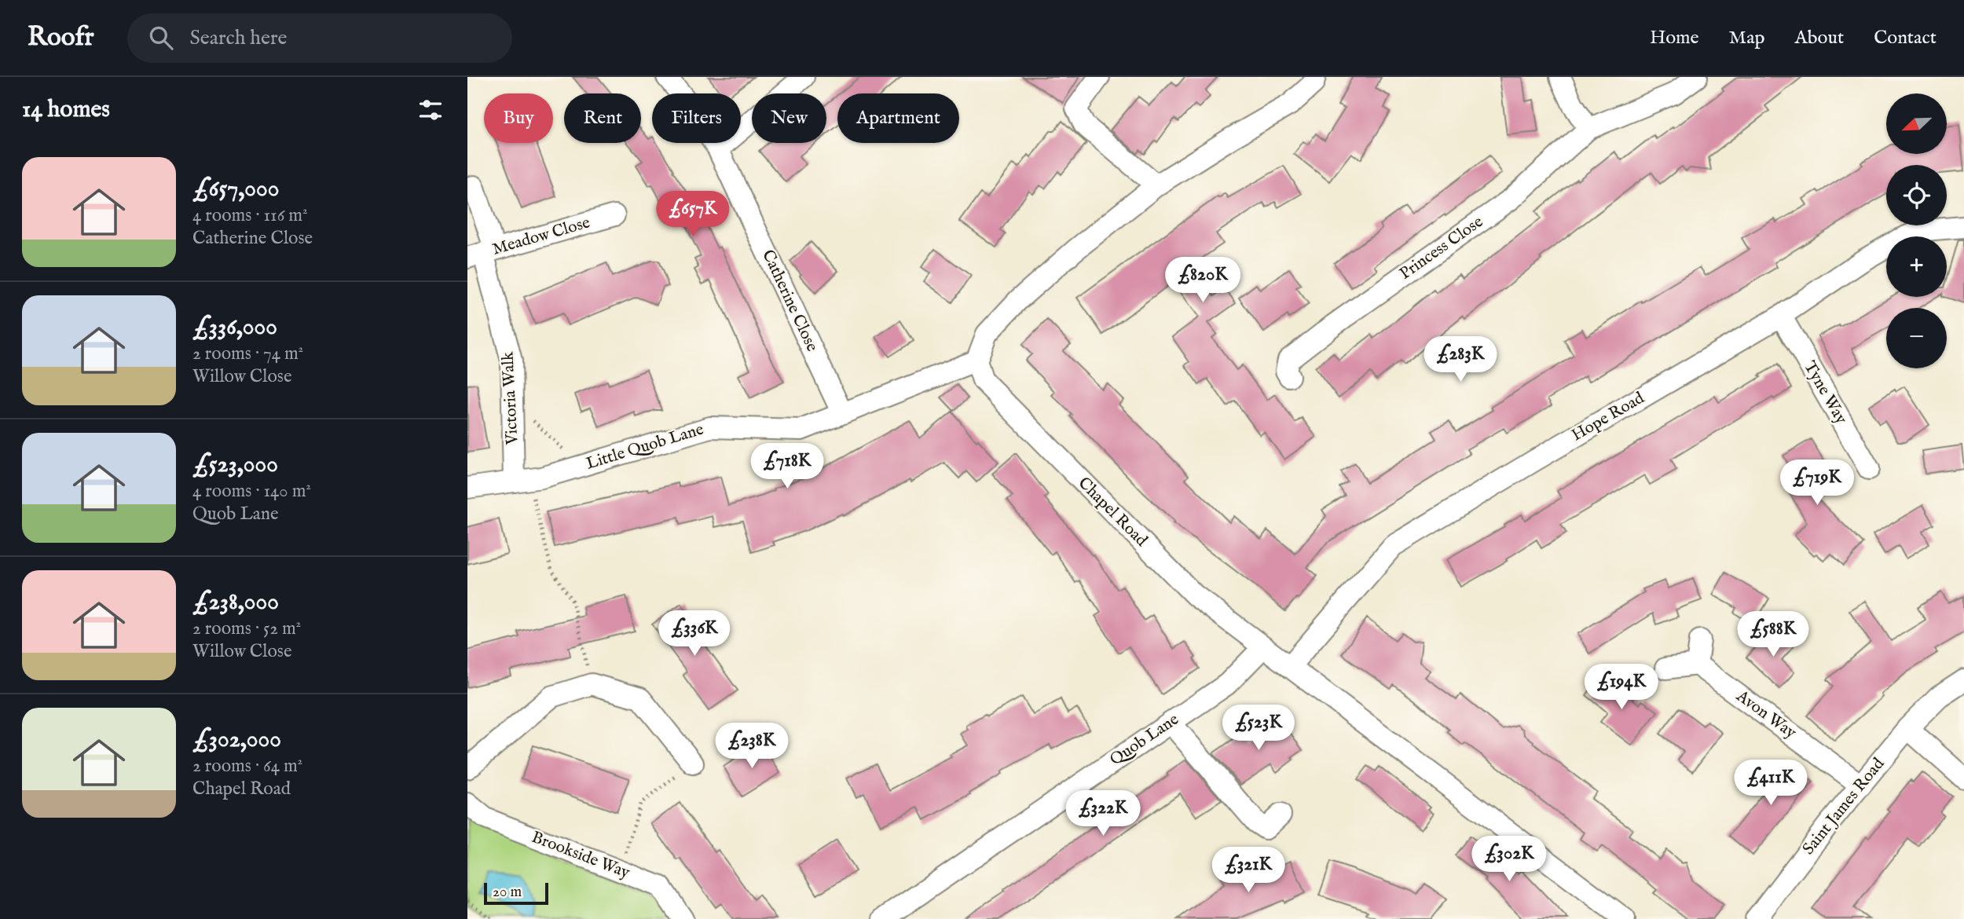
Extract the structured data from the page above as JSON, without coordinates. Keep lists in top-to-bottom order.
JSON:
{
  "streets": {
    "street": [
      "Meadow Close",
      "Princess Close",
      "Catherine Close",
      "Tyne Way",
      "Victoria Walk",
      "Hope Road",
      "Little Quob Lane",
      "Chapel Road",
      "Avon Way",
      "Quob Lane",
      "Saint James Road",
      "Brookside Way"
    ]
  },
  "crossings": [
    ["Meadow Close", "Victoria Walk"],
    ["Catherine Close", "Little Quob Lane"],
    ["Tyne Way", "Hope Road"],
    ["Victoria Walk", "Little Quob Lane"],
    ["Hope Road", "Chapel Road"],
    ["Little Quob Lane", "Chapel Road"],
    ["Chapel Road", "Quob Lane"],
    ["Avon Way", "Saint James Road"]
  ],
  "scale_bar": "20 m",
  "north": "bottom left",
  "page": {
    "header": "Roofr",
    "search": "Search here",
    "nav": [
      "Home",
      "Map",
      "About",
      "Contact"
    ],
    "heading": "14 homes",
    "map_buttons": ["+", "−"],
    "chip": [
      "Buy",
      "Rent",
      "Filters",
      "New",
      "Apartment"
    ],
    "list": [
      {
        "name": "£657,000",
        "note": "4 rooms · 116 m² · Catherine Close"
      },
      {
        "name": "£336,000",
        "note": "2 rooms · 74 m² · Willow Close"
      },
      {
        "name": "£523,000",
        "note": "4 rooms · 140 m² · Quob Lane"
      },
      {
        "name": "£238,000",
        "note": "2 rooms · 52 m² · Willow Close"
      },
      {
        "name": "£302,000",
        "note": "2 rooms · 64 m² · Chapel Road"
      }
    ],
    "price": [
      "£657K",
      "£820K",
      "£283K",
      "£718K",
      "£719K",
      "£336K",
      "£588K",
      "£194K",
      "£523K",
      "£238K",
      "£411K",
      "£322K",
      "£302K",
      "£321K"
    ],
    "scale": "20 m"
  }
}
